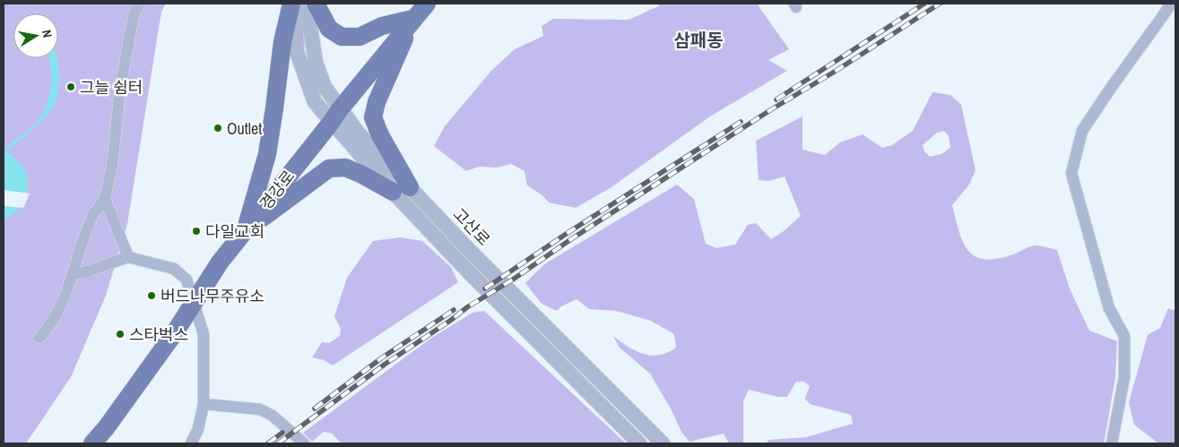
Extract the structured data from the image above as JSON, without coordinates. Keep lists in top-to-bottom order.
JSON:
{
  "streets": {
    "main road": ["경강로"],
    "street": ["고산로"]
  },
  "crossings": [
    ["경강로", "고산로"]
  ],
  "districts": ["삼패동"],
  "places": [
    "그늘 쉼터",
    "Outlet",
    "다일교회",
    "버드나무주유소",
    "스타벅스"
  ],
  "north": "right"
}
